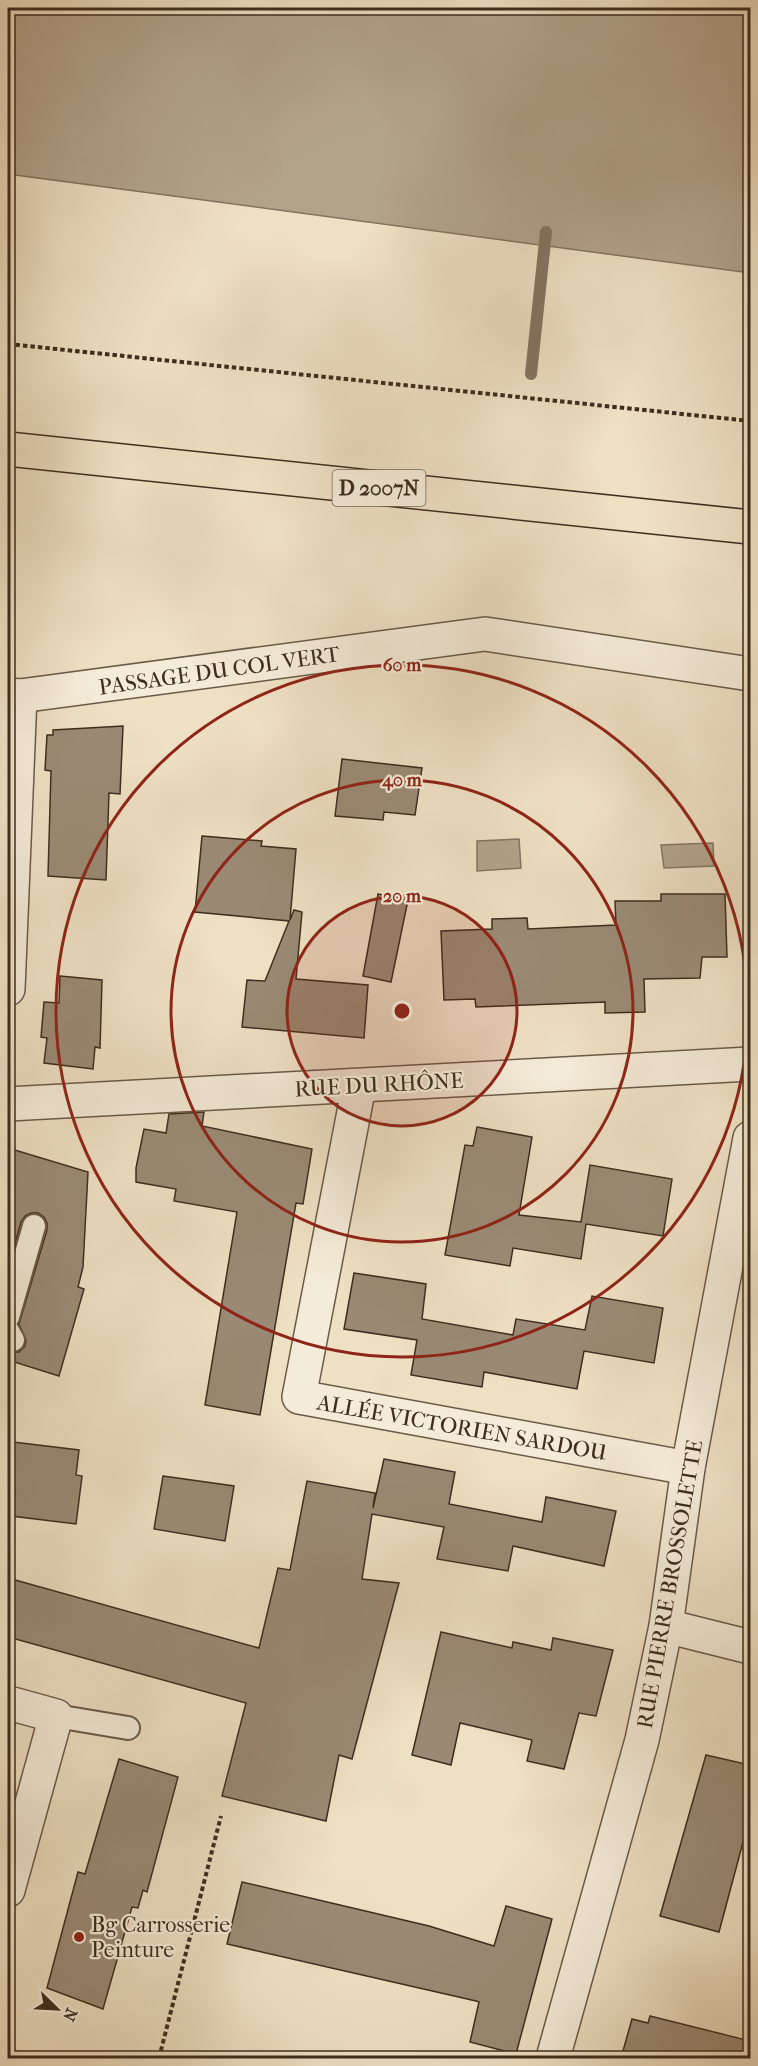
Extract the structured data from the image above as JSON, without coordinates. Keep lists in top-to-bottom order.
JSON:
{
  "streets": {
    "main road": ["D 2007N"],
    "street": [
      "PASSAGE DU COL VERT",
      "RUE DU RHÔNE",
      "ALLÉE VICTORIEN SARDOU",
      "RUE PIERRE BROSSOLETTE"
    ]
  },
  "crossings": [
    ["RUE DU RHÔNE", "ALLÉE VICTORIEN SARDOU"],
    ["ALLÉE VICTORIEN SARDOU", "RUE PIERRE BROSSOLETTE"]
  ],
  "places": ["Bg Carrosserie Peinture"],
  "north": "bottom right",
  "rings": ["60 m", "40 m", "20 m"]
}
